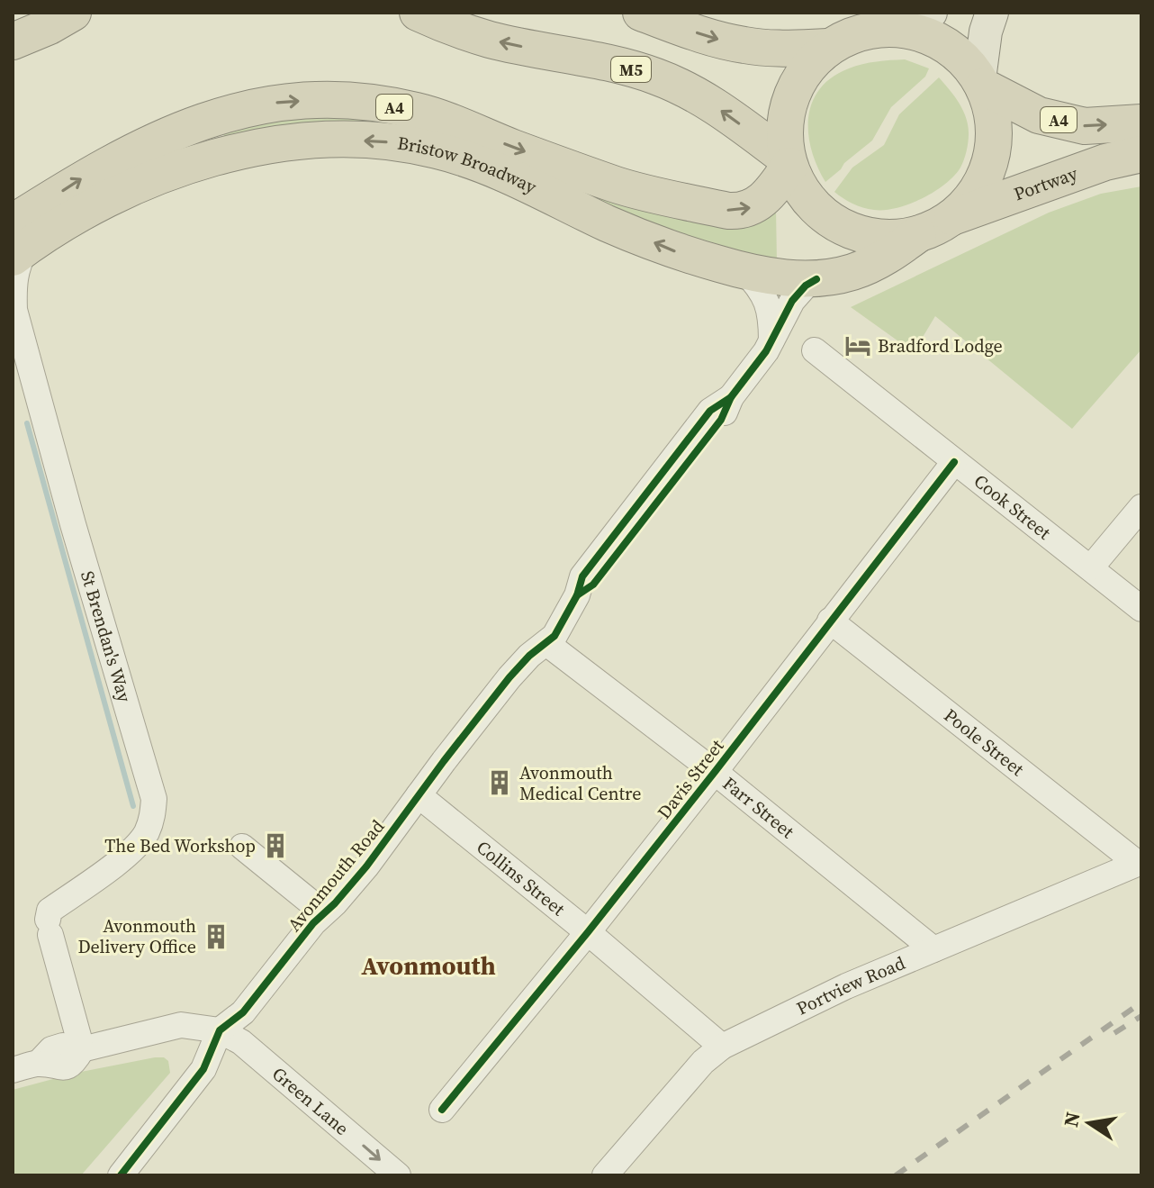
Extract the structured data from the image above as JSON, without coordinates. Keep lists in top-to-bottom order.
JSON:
{
  "streets": {
    "highway": [
      "M5",
      "A4",
      "Bristow Broadway",
      "Portway"
    ],
    "street": [
      "Cook Street",
      "St Brendan's Way",
      "Poole Street",
      "Davis Street",
      "Farr Street",
      "Avonmouth Road",
      "Collins Street",
      "Portview Road",
      "Green Lane"
    ]
  },
  "crossings": [
    ["M5", "A4"],
    ["M5", "Bristow Broadway"],
    ["M5", "Portway"],
    ["A4", "Bristow Broadway"],
    ["A4", "Portway"],
    ["Bristow Broadway", "Portway"],
    ["Bristow Broadway", "St Brendan's Way"],
    ["Bristow Broadway", "Avonmouth Road"],
    ["Cook Street", "Davis Street"],
    ["Poole Street", "Davis Street"],
    ["Poole Street", "Portview Road"],
    ["Davis Street", "Farr Street"],
    ["Davis Street", "Collins Street"],
    ["Farr Street", "Avonmouth Road"],
    ["Farr Street", "Portview Road"],
    ["Avonmouth Road", "Collins Street"],
    ["Avonmouth Road", "Green Lane"],
    ["Collins Street", "Portview Road"]
  ],
  "one_way": ["Green Lane"],
  "districts": ["Avonmouth"],
  "places": {
    "hotel": ["Bradford Lodge"],
    "building": ["Avonmouth Medical Centre", "The Bed Workshop", "Avonmouth Delivery Office"]
  },
  "north": "left"
}
